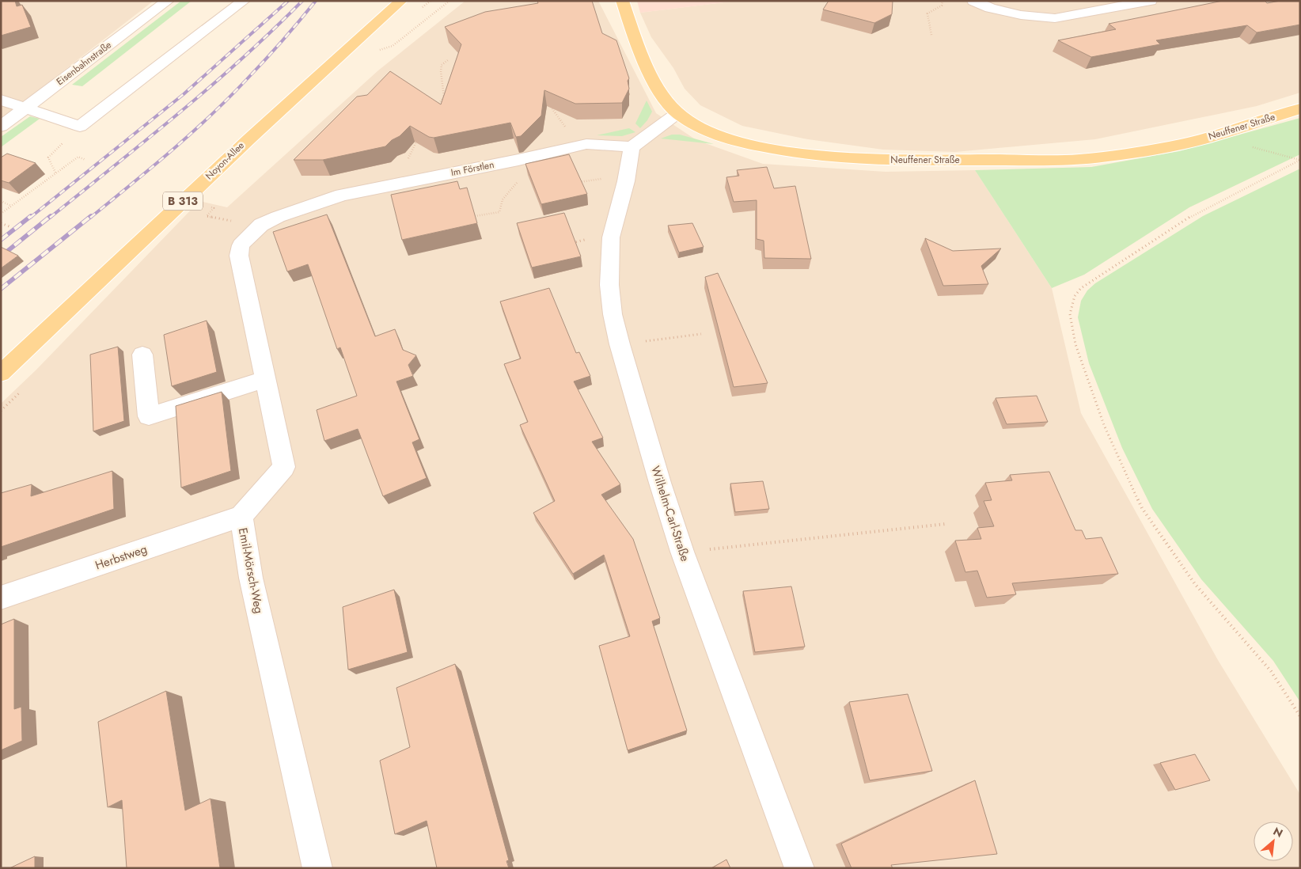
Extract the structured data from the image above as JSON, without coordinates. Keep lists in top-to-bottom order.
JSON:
{
  "streets": {
    "main road": ["Neuffener Straße", "Noyon-Allee", "B 313"],
    "street": [
      "Eisenbahnstraße",
      "Im Förstlen",
      "Wilhelm-Carl-Straße",
      "Herbstweg",
      "Emil-Mörsch-Weg"
    ]
  },
  "crossings": [
    ["Im Förstlen", "Wilhelm-Carl-Straße"],
    ["Im Förstlen", "Emil-Mörsch-Weg"],
    ["Herbstweg", "Emil-Mörsch-Weg"]
  ],
  "north": "top right"
}
